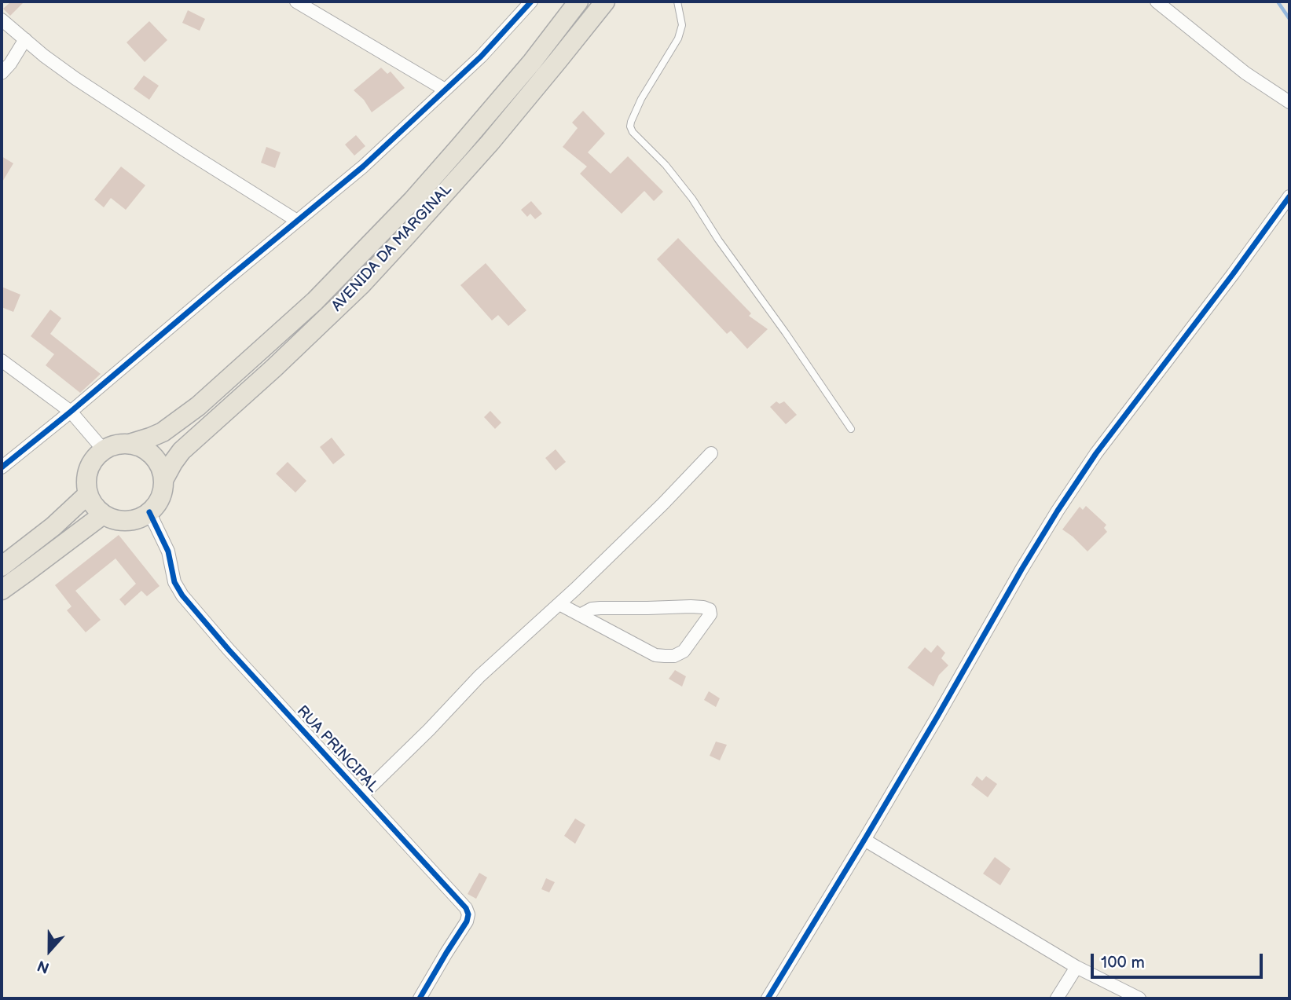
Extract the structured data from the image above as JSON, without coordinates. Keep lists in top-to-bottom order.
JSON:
{
  "streets": {
    "main road": ["AVENIDA DA MARGINAL"],
    "street": ["RUA PRINCIPAL"]
  },
  "crossings": [
    ["AVENIDA DA MARGINAL", "RUA PRINCIPAL"]
  ],
  "scale_bar": "100 m",
  "north": "bottom"
}
